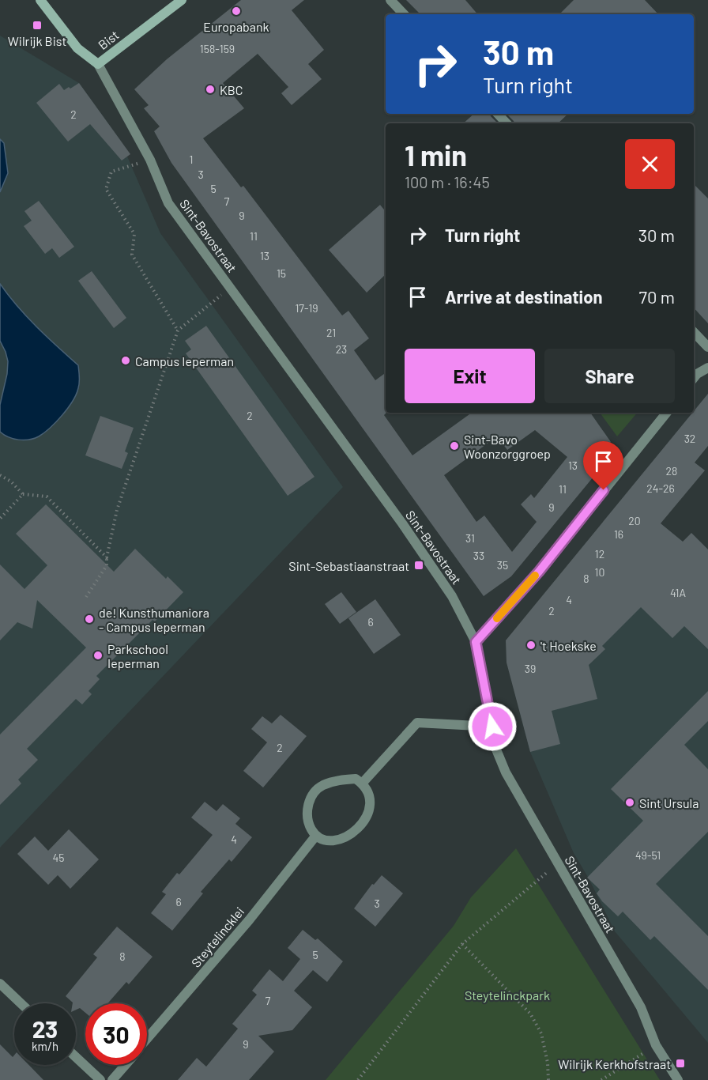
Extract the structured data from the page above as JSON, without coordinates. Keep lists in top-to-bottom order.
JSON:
{
  "streets": {
    "street": ["Bist", "Sint-Bavostraat", "Steytelincklei"]
  },
  "crossings": [
    ["Bist", "Sint-Bavostraat"]
  ],
  "parks": ["Steytelinckpark"],
  "places": {
    "other": [
      "Europabank",
      "KBC",
      "Campus Ieperman",
      "Sint-Bavo Woonzorggroep",
      "de! Kunsthumaniora - Campus Ieperman",
      "'t Hoekske",
      "Parkschool Ieperman",
      "Sint Ursula"
    ],
    "transit": ["Wilrijk Bist", "Sint-Sebastiaanstraat", "Wilrijk Kerkhofstraat"]
  },
  "house_numbers": [
    "158-159",
    "2",
    "1",
    "3",
    "5",
    "7",
    "9",
    "11",
    "13",
    "15",
    "17-19",
    "21",
    "23",
    "2",
    "32",
    "13",
    "28",
    "24-26",
    "11",
    "9",
    "20",
    "16",
    "31",
    "12",
    "33",
    "35",
    "10",
    "8",
    "41A",
    "4",
    "2",
    "6",
    "39",
    "2",
    "4",
    "49-51",
    "45",
    "6",
    "3",
    "5",
    "8",
    "7",
    "9"
  ],
  "page": {
    "turn": ["30 m", "Turn right"],
    "heading": ["1 min", "100 m · 16:45"],
    "list": [
      {
        "name": "Turn right",
        "value": "30 m"
      },
      {
        "name": "Arrive at destination",
        "value": "70 m"
      }
    ],
    "buttons": ["Exit", "Share"],
    "speed": "23 km/h",
    "limit": "30"
  }
}
